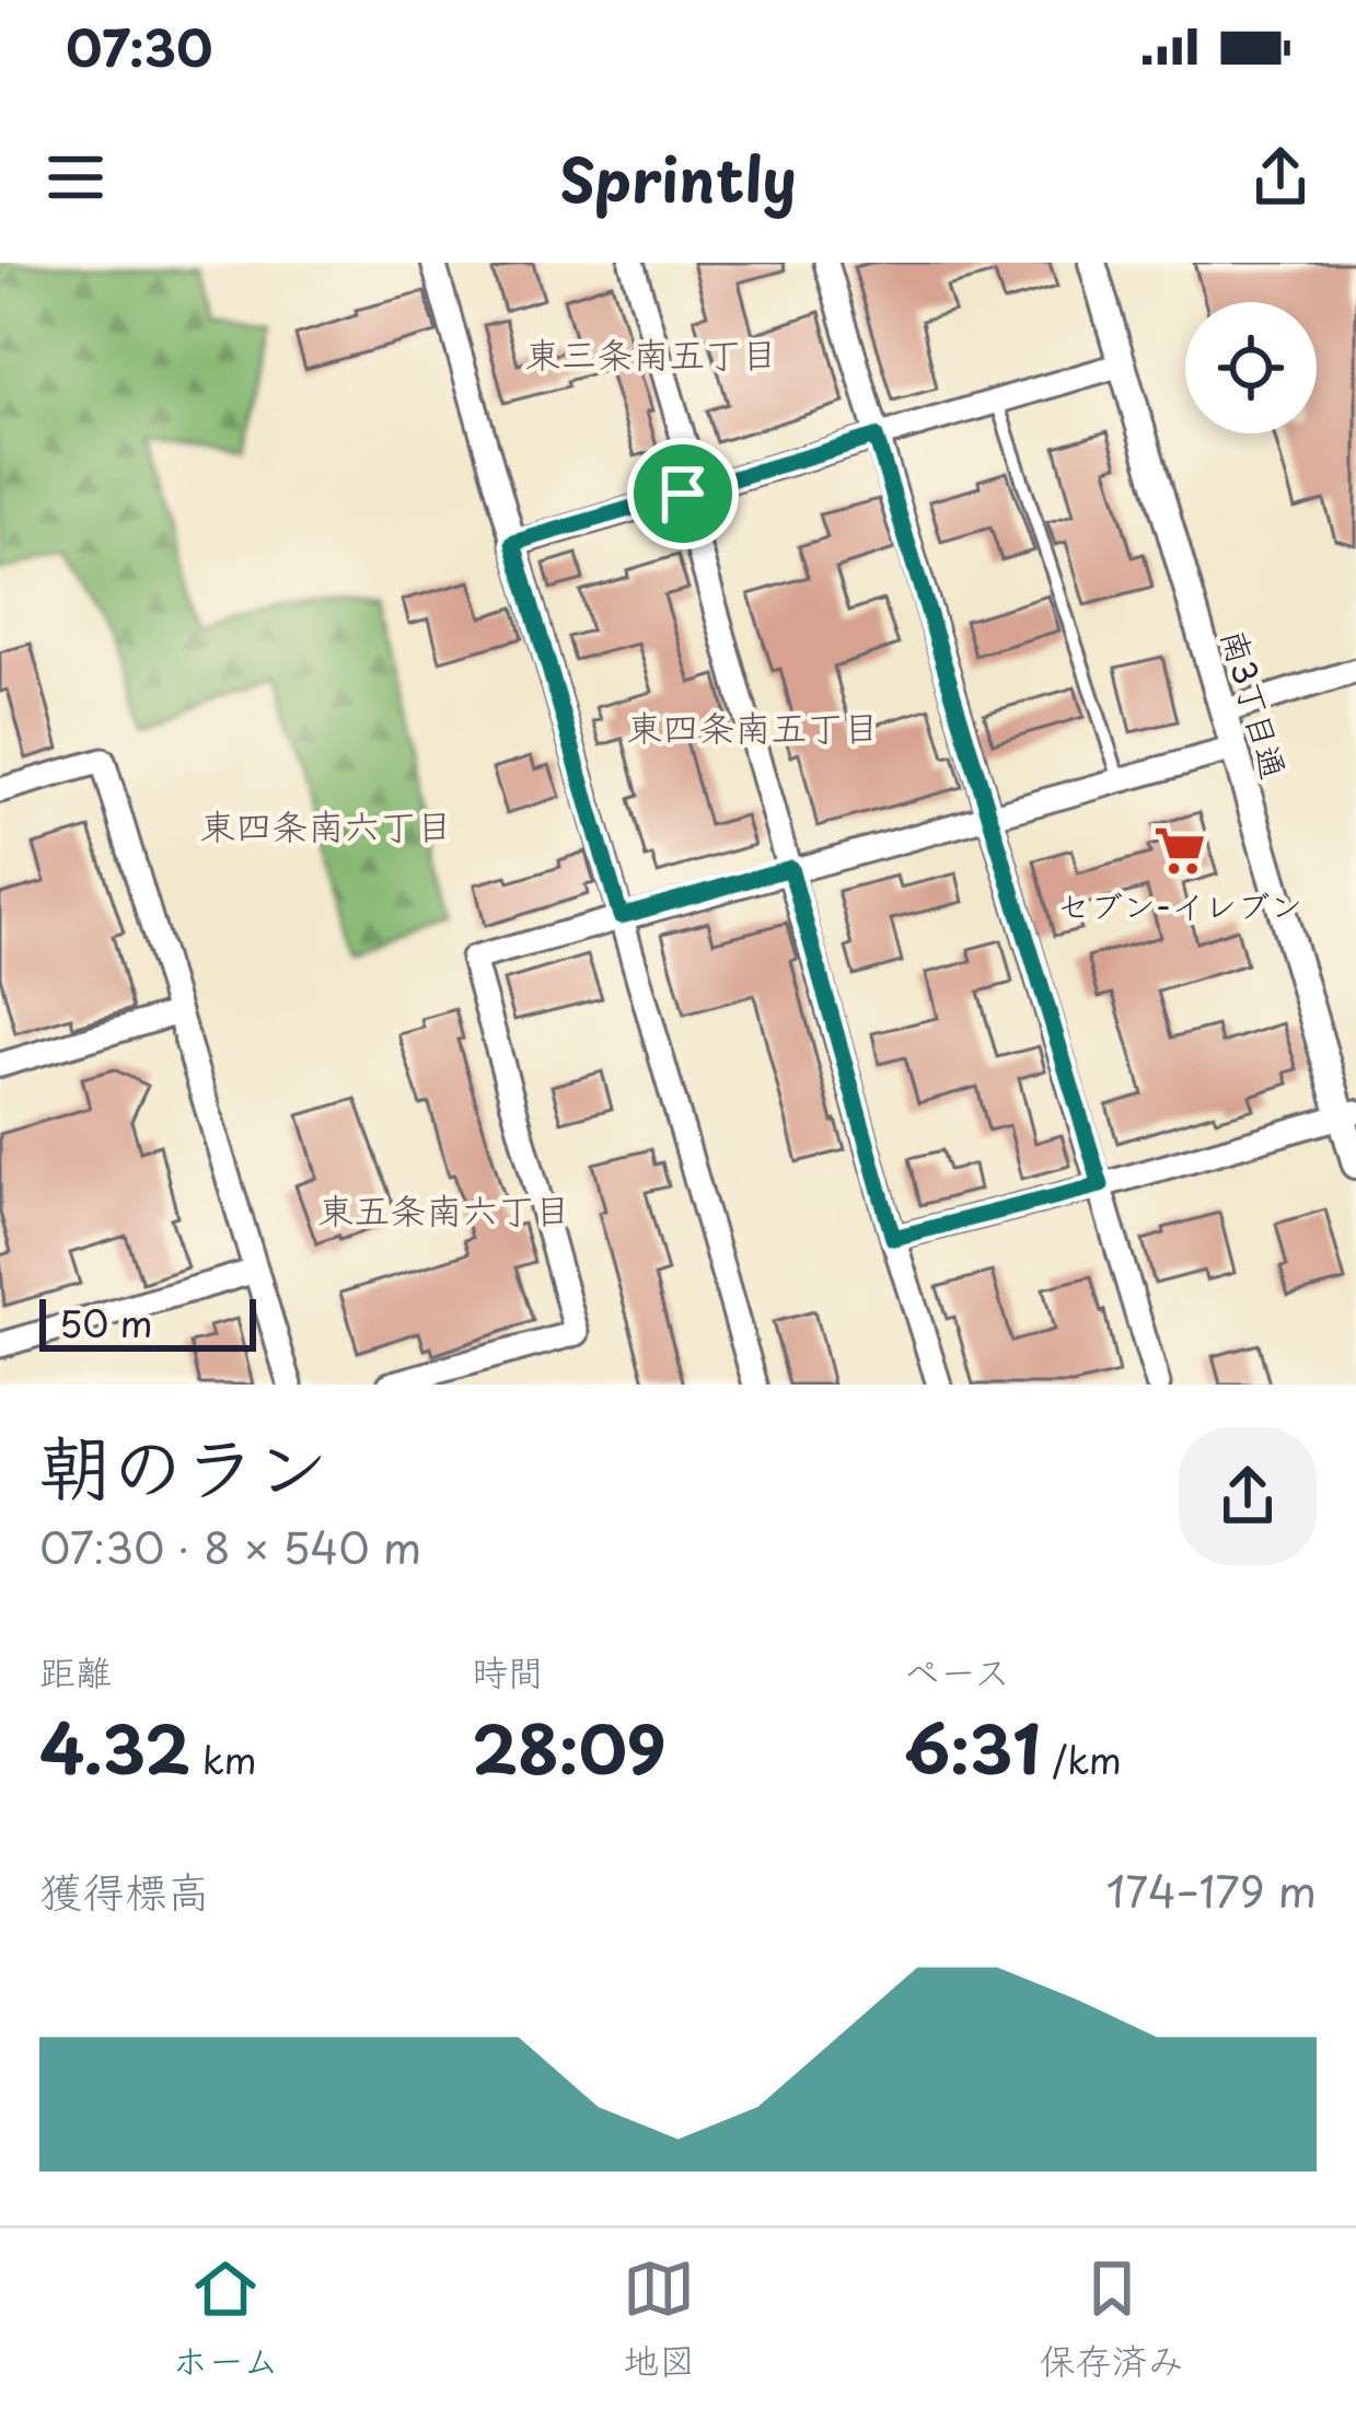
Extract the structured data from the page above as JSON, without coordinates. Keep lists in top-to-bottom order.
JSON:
{
  "streets": {
    "street": ["南3丁目通"]
  },
  "districts": [
    "東三条南五丁目",
    "東四条南五丁目",
    "東四条南六丁目",
    "東五条南六丁目"
  ],
  "places": {
    "supermarket": ["セブン-イレブン"]
  },
  "scale_bar": "50 m",
  "page": {
    "status": "07:30",
    "header": "Sprintly",
    "scale": "50 m",
    "heading": ["朝のラン", "07:30 · 8 × 540 m"],
    "stats": [
      ["距離", "4.32 km"],
      ["時間", "28:09"],
      ["ペース", "6:31 /km"]
    ],
    "chart": ["獲得標高", "174–179 m"],
    "tabs": ["ホーム", "地図", "保存済み"]
  }
}
